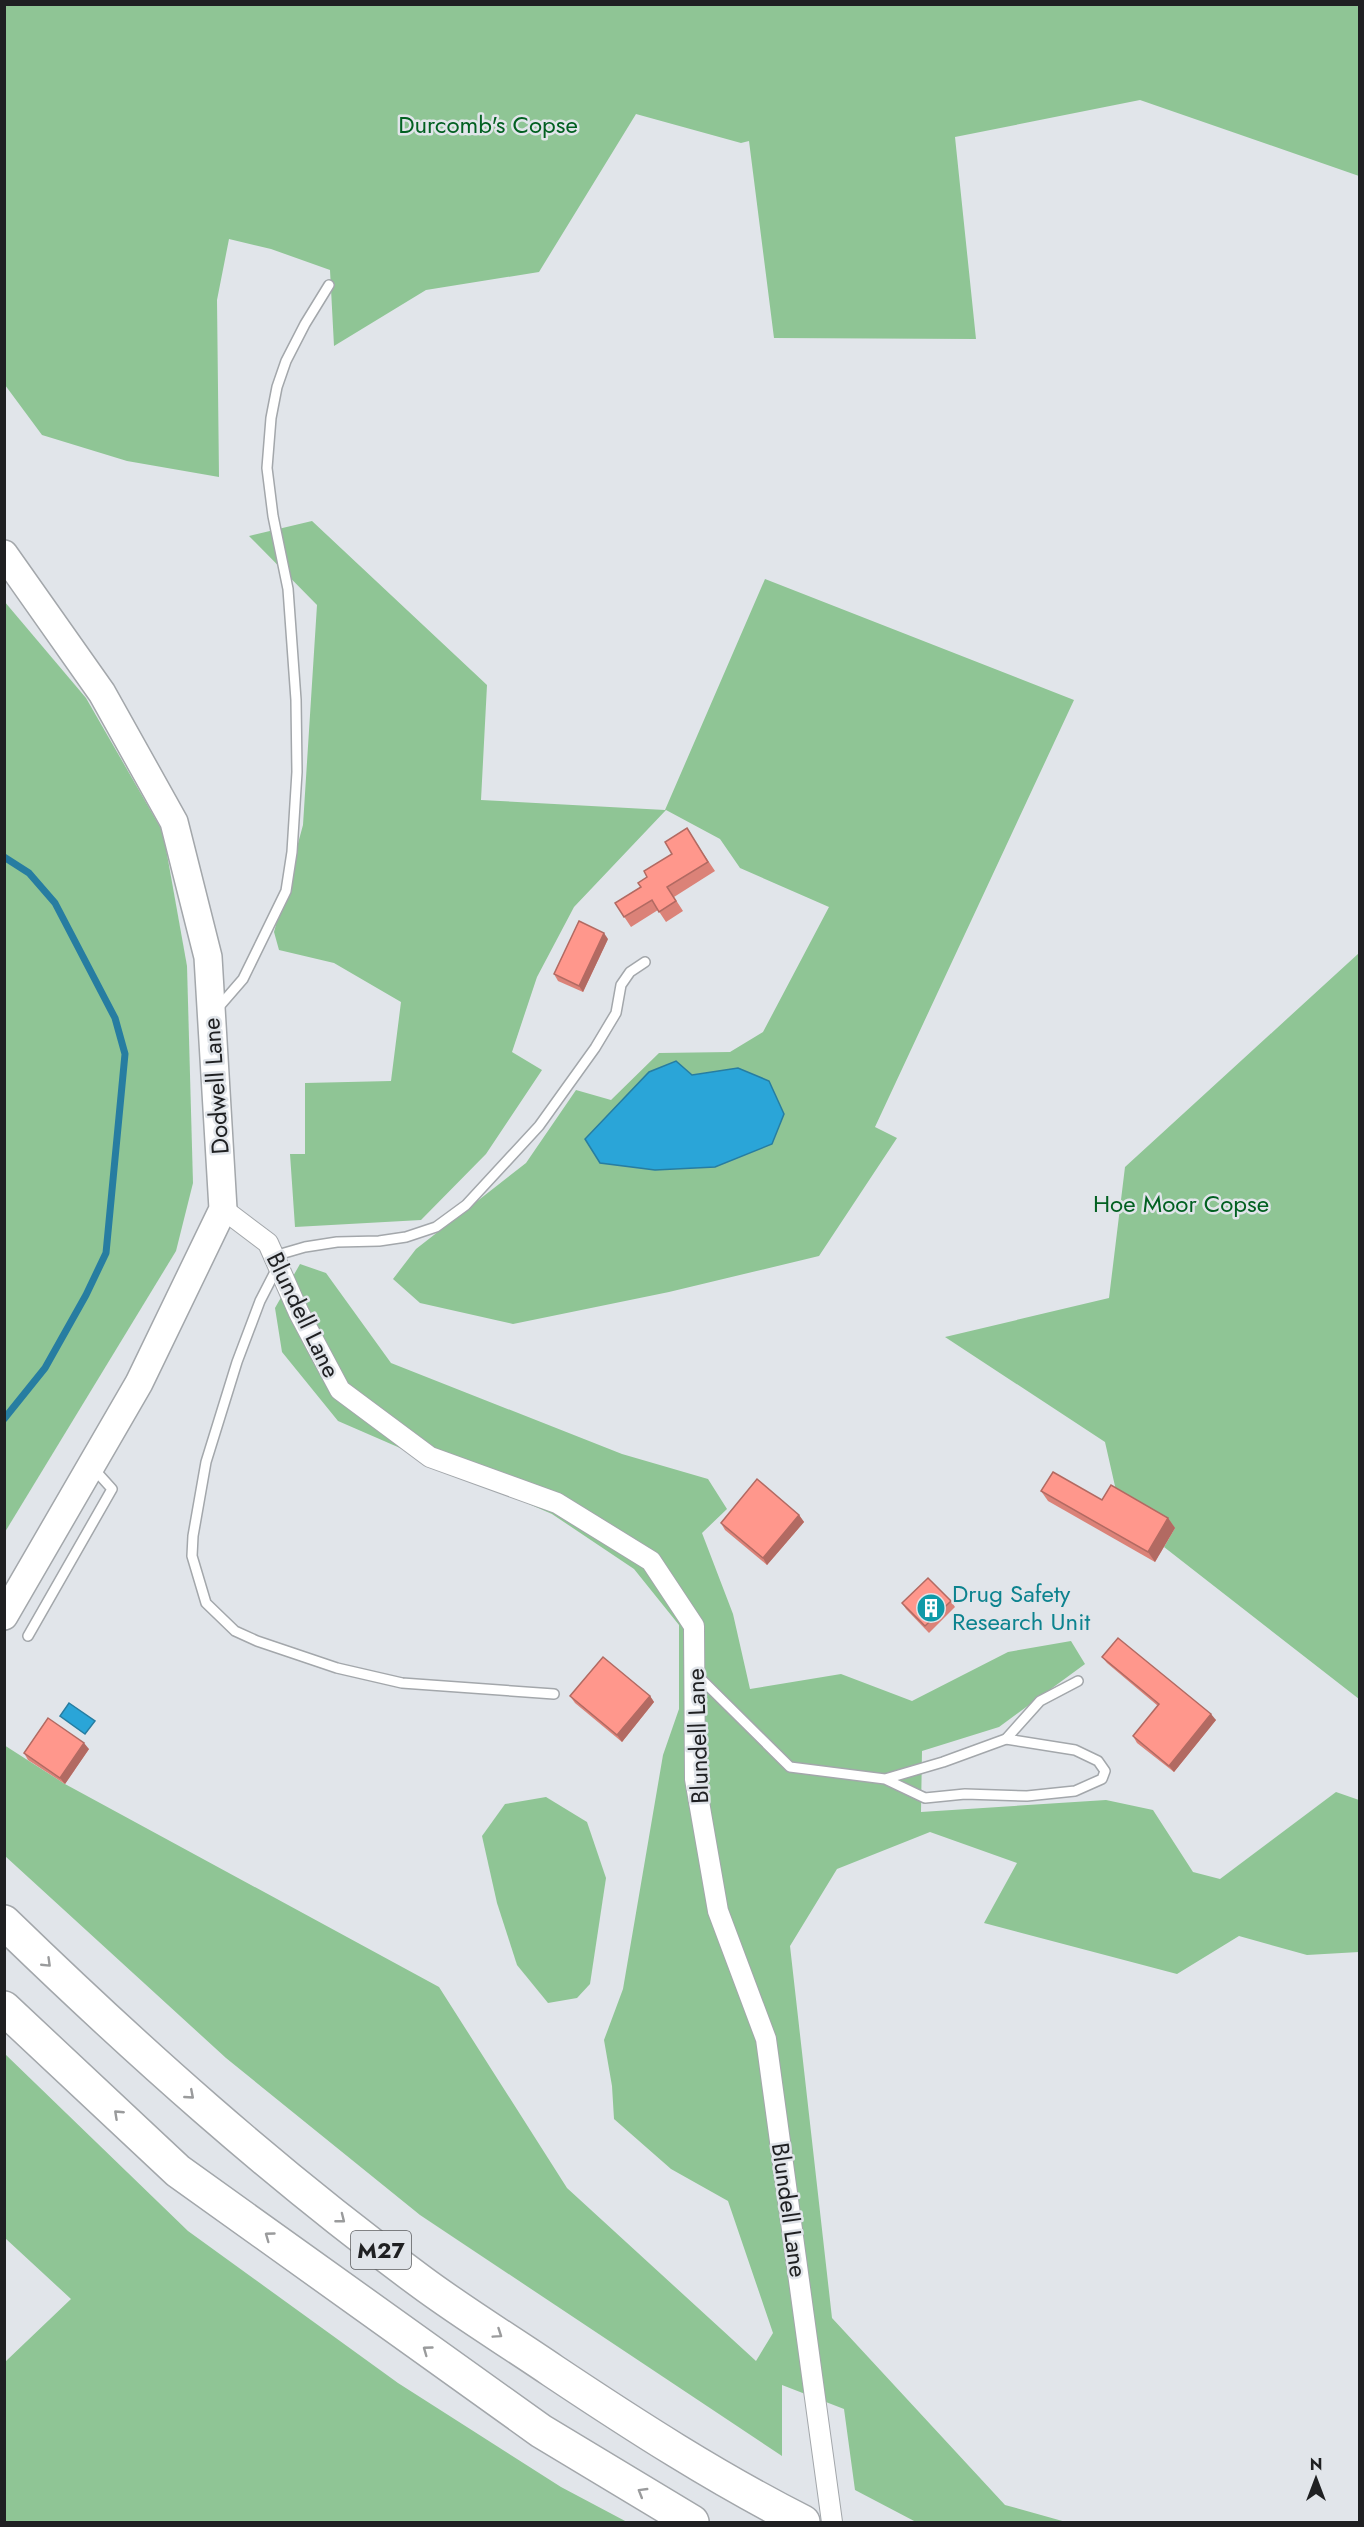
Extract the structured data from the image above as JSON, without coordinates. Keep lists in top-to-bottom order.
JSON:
{
  "streets": {
    "highway": ["M27"],
    "street": ["Dodwell Lane", "Blundell Lane"]
  },
  "crossings": [
    ["Dodwell Lane", "Blundell Lane"]
  ],
  "parks": ["Durcomb's Copse", "Hoe Moor Copse"],
  "places": {
    "building": ["Drug Safety Research Unit"]
  },
  "north": "top"
}
